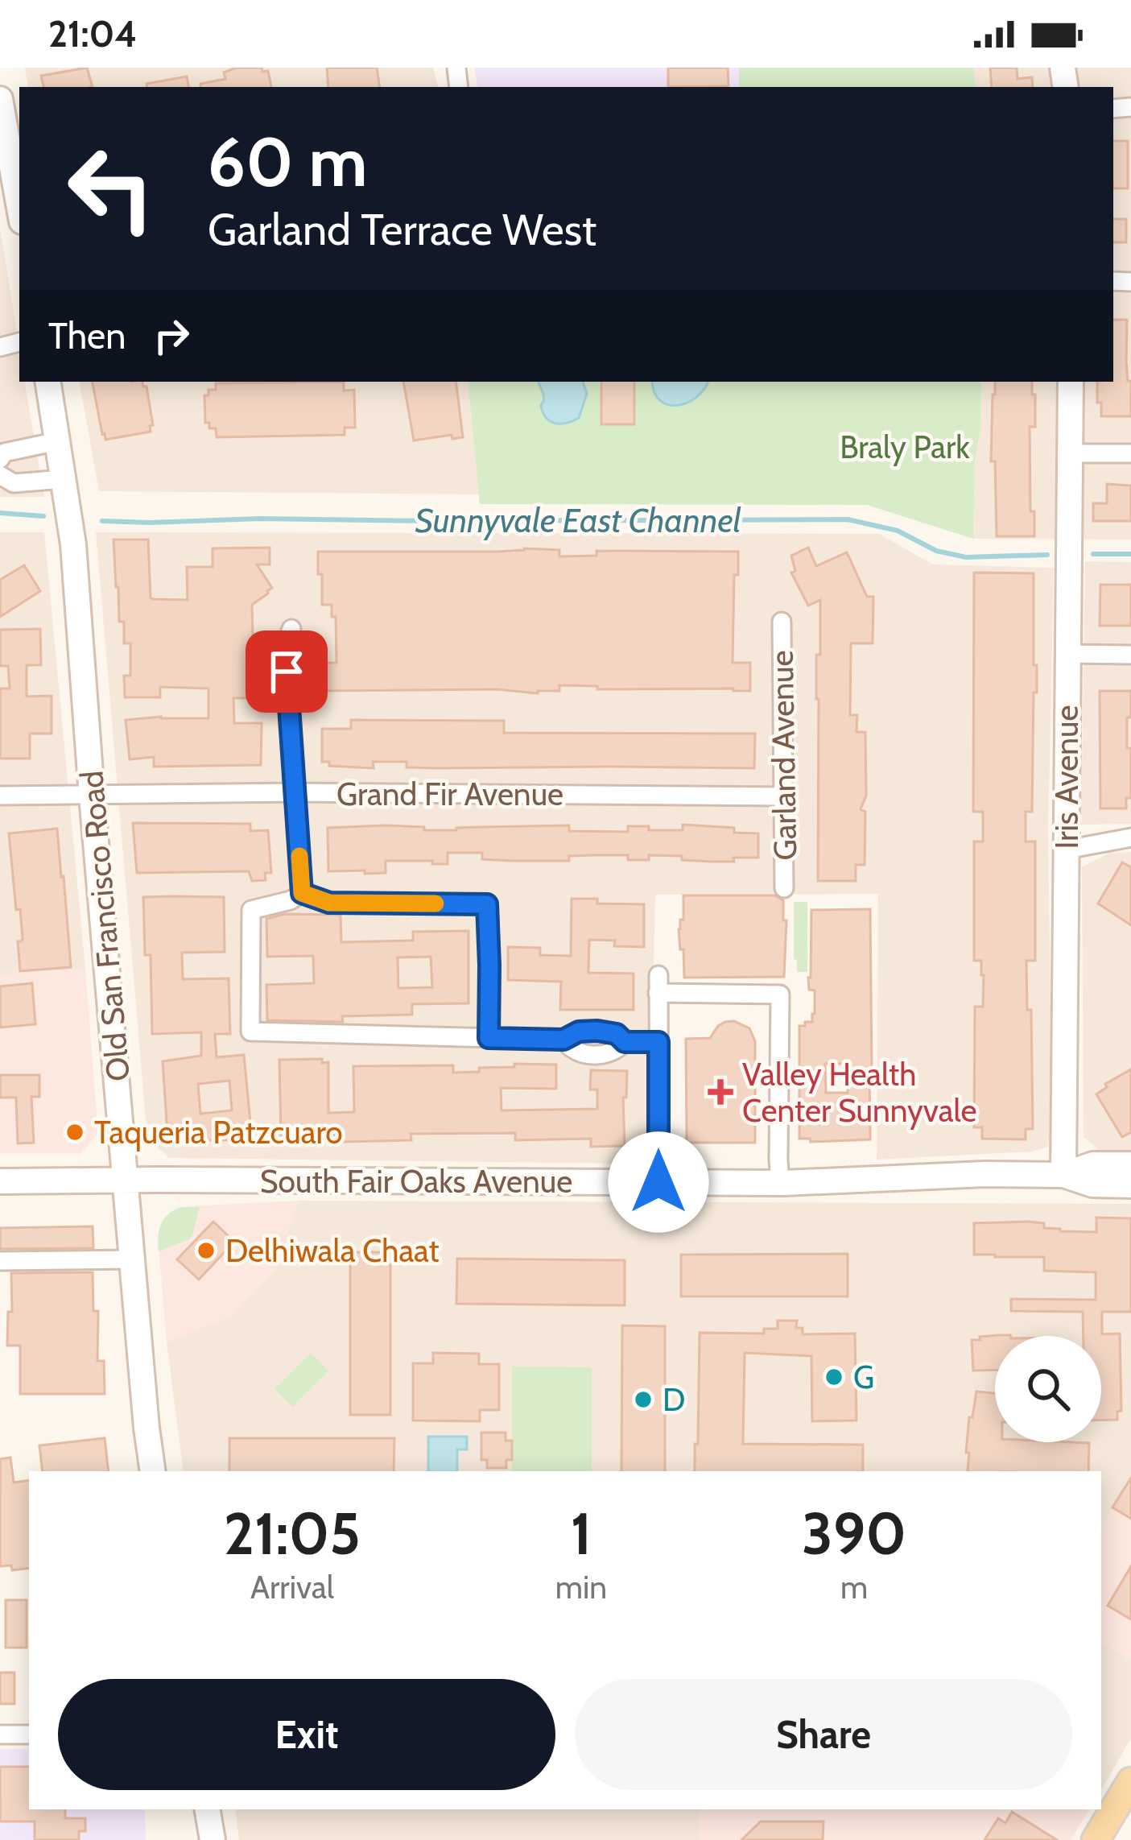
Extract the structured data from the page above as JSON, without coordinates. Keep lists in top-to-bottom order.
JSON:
{
  "streets": {
    "main road": ["Iris Avenue", "Old San Francisco Road", "South Fair Oaks Avenue"],
    "street": ["Garland Avenue", "Grand Fir Avenue"]
  },
  "crossings": [
    ["Garland Avenue", "Grand Fir Avenue"],
    ["Iris Avenue", "South Fair Oaks Avenue"],
    ["Grand Fir Avenue", "Old San Francisco Road"],
    ["Old San Francisco Road", "South Fair Oaks Avenue"]
  ],
  "water": ["Sunnyvale East Channel"],
  "parks": ["Braly Park"],
  "places": {
    "health": ["Valley Health Center Sunnyvale"],
    "other": [
      "Taqueria Patzcuaro",
      "Delhiwala Chaat",
      "G",
      "D"
    ]
  },
  "page": {
    "status": "21:04",
    "turn": ["60 m", "Garland Terrace West"],
    "then": "Then",
    "eta": [
      "21:05",
      "Arrival",
      "1",
      "min",
      "390",
      "m"
    ],
    "buttons": ["Exit", "Share"]
  }
}
